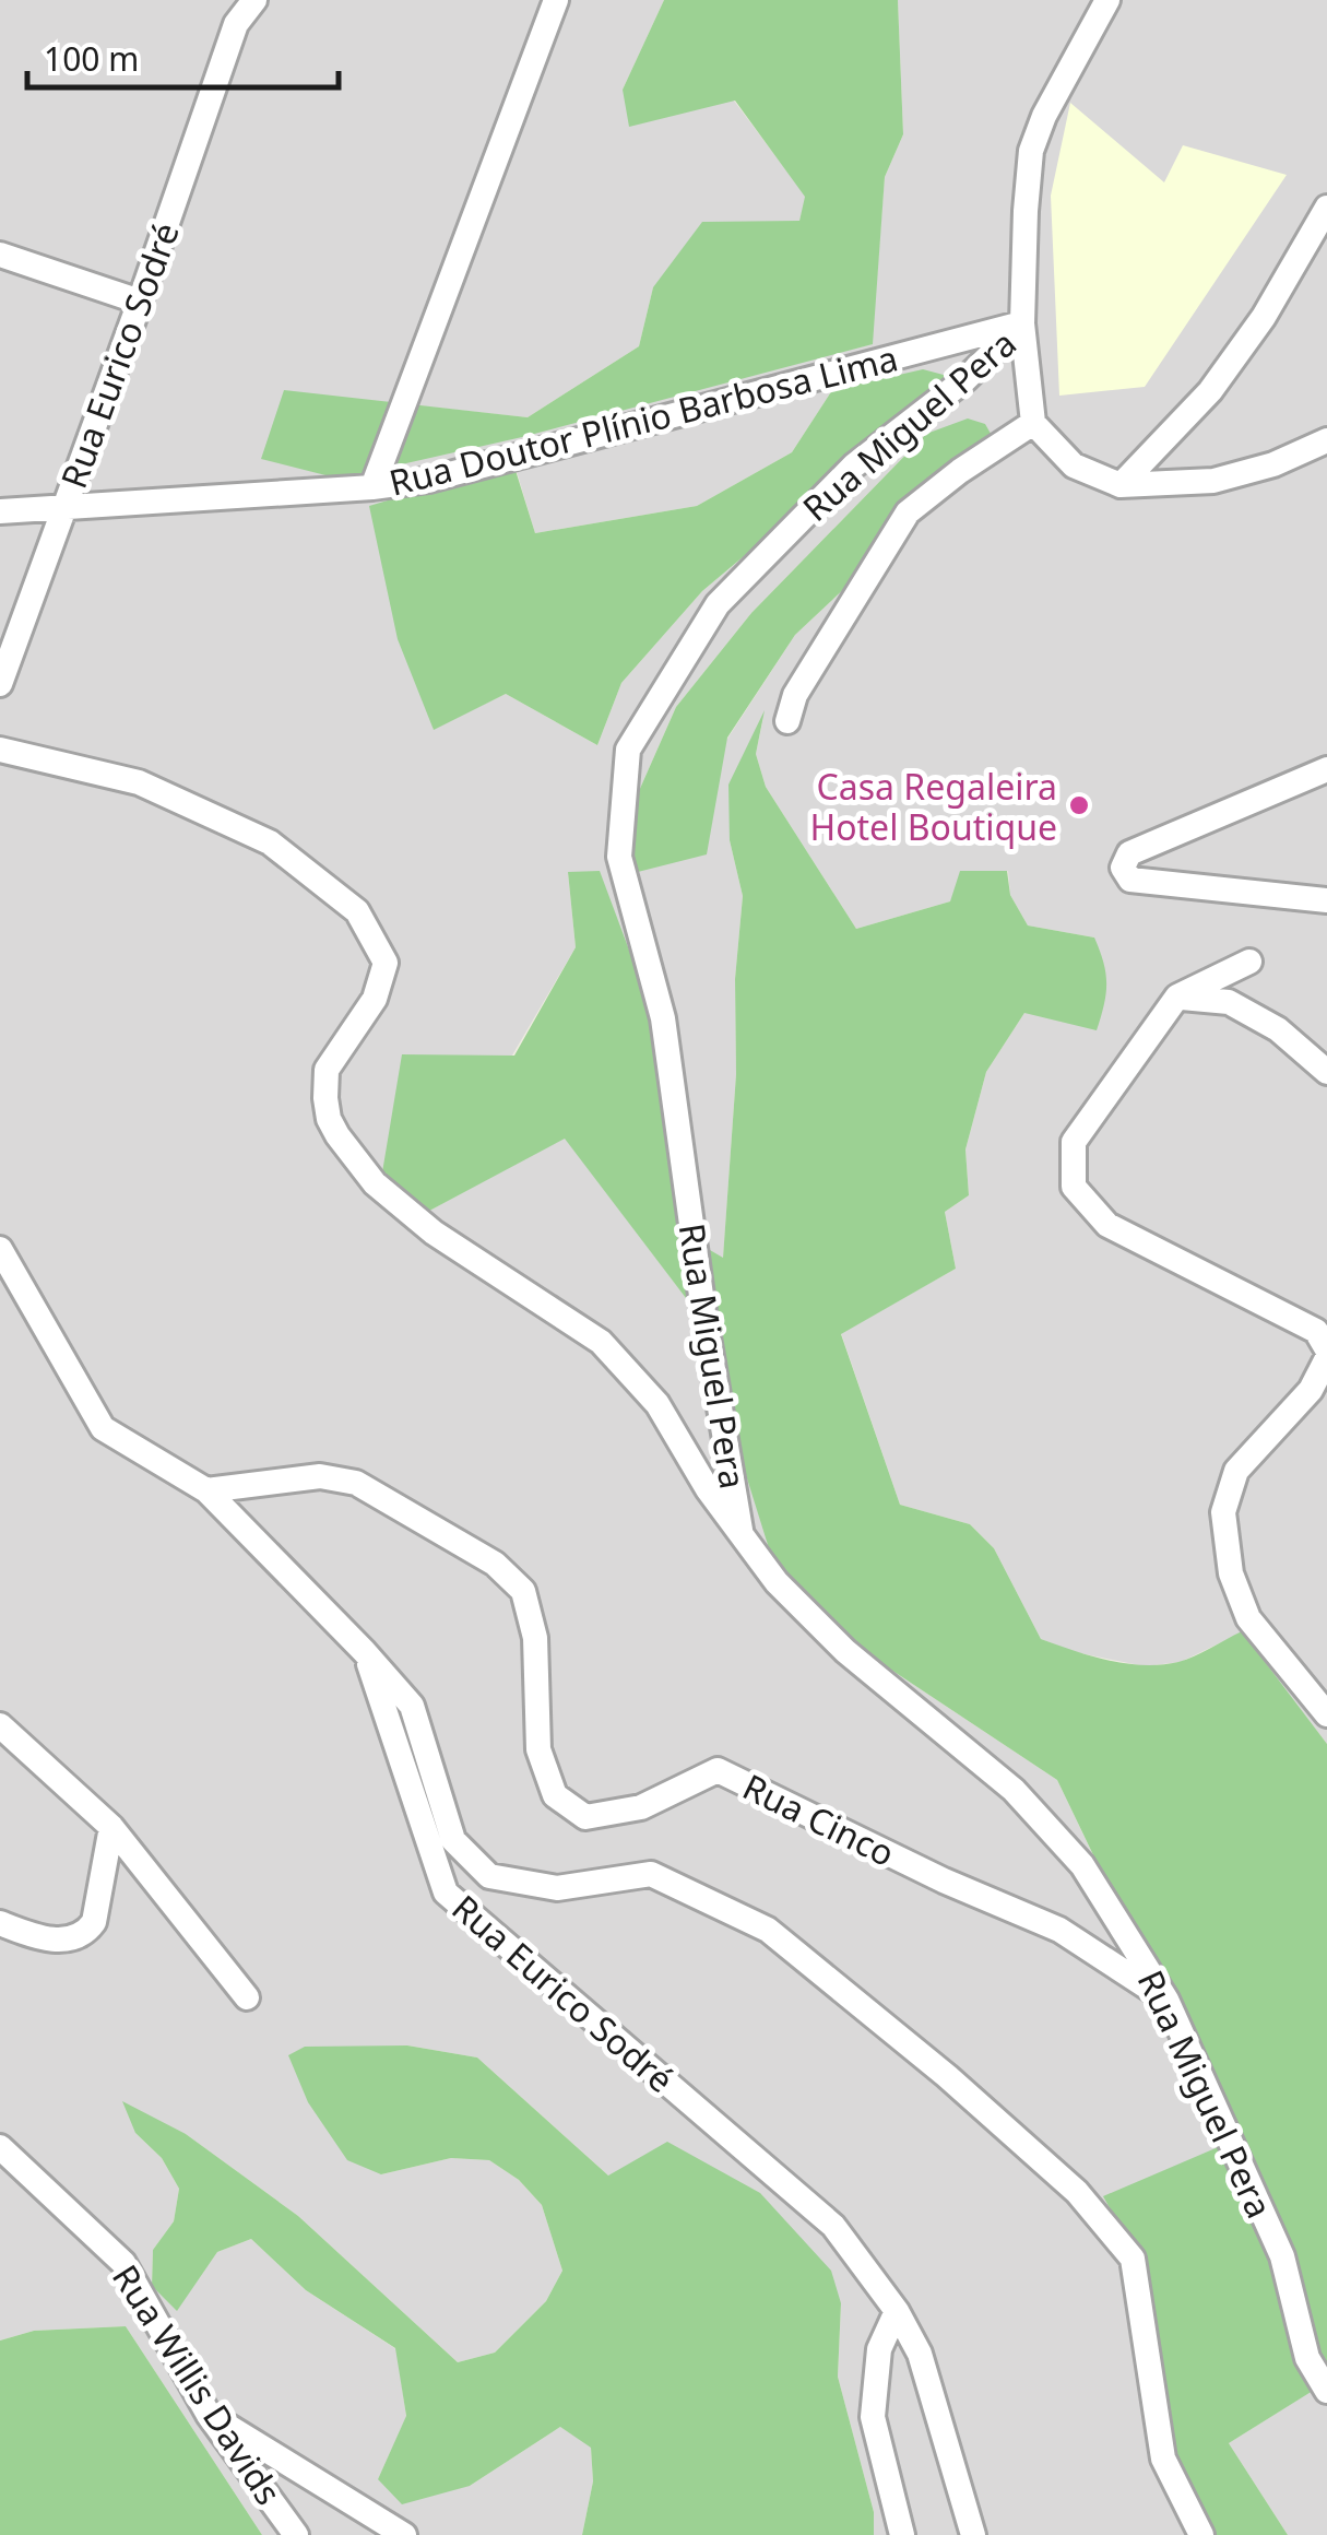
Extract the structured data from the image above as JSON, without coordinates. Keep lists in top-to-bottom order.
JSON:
{
  "streets": {
    "street": [
      "Rua Eurico Sodré",
      "Rua Doutor Plínio Barbosa Lima",
      "Rua Miguel Pera",
      "Rua Cinco",
      "Rua Willis Davids"
    ]
  },
  "crossings": [
    ["Rua Eurico Sodré", "Rua Doutor Plínio Barbosa Lima"],
    ["Rua Eurico Sodré", "Rua Cinco"],
    ["Rua Doutor Plínio Barbosa Lima", "Rua Miguel Pera"],
    ["Rua Miguel Pera", "Rua Cinco"]
  ],
  "places": ["Casa Regaleira Hotel Boutique"],
  "scale_bar": "100 m"
}
